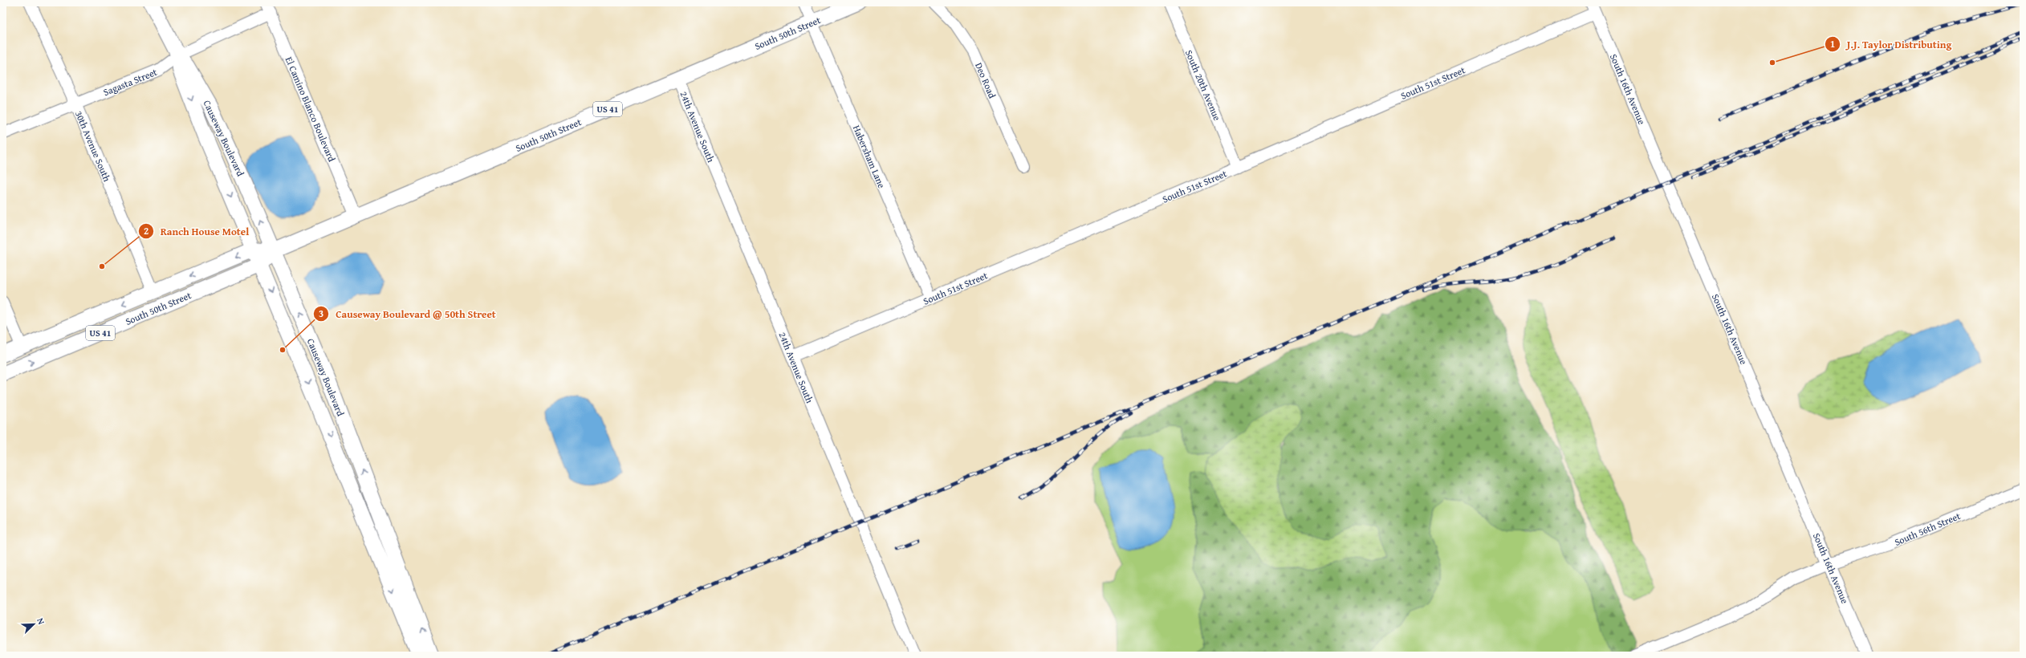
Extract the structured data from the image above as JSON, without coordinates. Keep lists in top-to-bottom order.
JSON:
{
  "streets": {
    "main road": ["South 50th Street", "US 41", "Causeway Boulevard"],
    "street": [
      "Deo Road",
      "Sagasta Street",
      "South 51st Street",
      "South 20th Avenue",
      "South 16th Avenue",
      "El Camino Blanco Boulevard",
      "24th Avenue South",
      "30th Avenue South",
      "Habersham Lane",
      "South 56th Street"
    ]
  },
  "crossings": [
    ["South 50th Street", "El Camino Blanco Boulevard"],
    ["South 50th Street", "24th Avenue South"],
    ["South 50th Street", "Causeway Boulevard"],
    ["South 50th Street", "30th Avenue South"],
    ["South 50th Street", "Habersham Lane"],
    ["Sagasta Street", "El Camino Blanco Boulevard"],
    ["Sagasta Street", "Causeway Boulevard"],
    ["Sagasta Street", "30th Avenue South"],
    ["South 51st Street", "South 20th Avenue"],
    ["South 51st Street", "South 16th Avenue"],
    ["South 51st Street", "24th Avenue South"],
    ["South 16th Avenue", "South 56th Street"]
  ],
  "places": ["J.J. Taylor Distributing", "Ranch House Motel", "Causeway Boulevard @ 50th Street"],
  "north": "top right"
}
